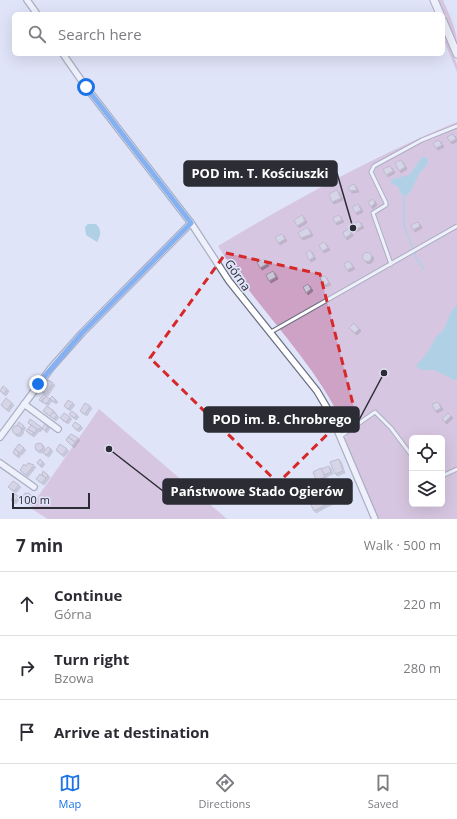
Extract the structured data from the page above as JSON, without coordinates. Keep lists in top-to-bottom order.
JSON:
{
  "streets": {
    "street": ["Górna"]
  },
  "places": ["POD im. T. Kościuszki", "POD im. B. Chrobrego", "Państwowe Stado Ogierów"],
  "scale_bar": "100 m",
  "page": {
    "search": "Search here",
    "scale": "100 m",
    "heading": ["7 min", "Walk · 500 m"],
    "list": [
      ["Continue", "Górna", "220 m"],
      ["Turn right", "Bzowa", "280 m"],
      "Arrive at destination"
    ],
    "nav": ["Map", "Directions", "Saved"]
  }
}
